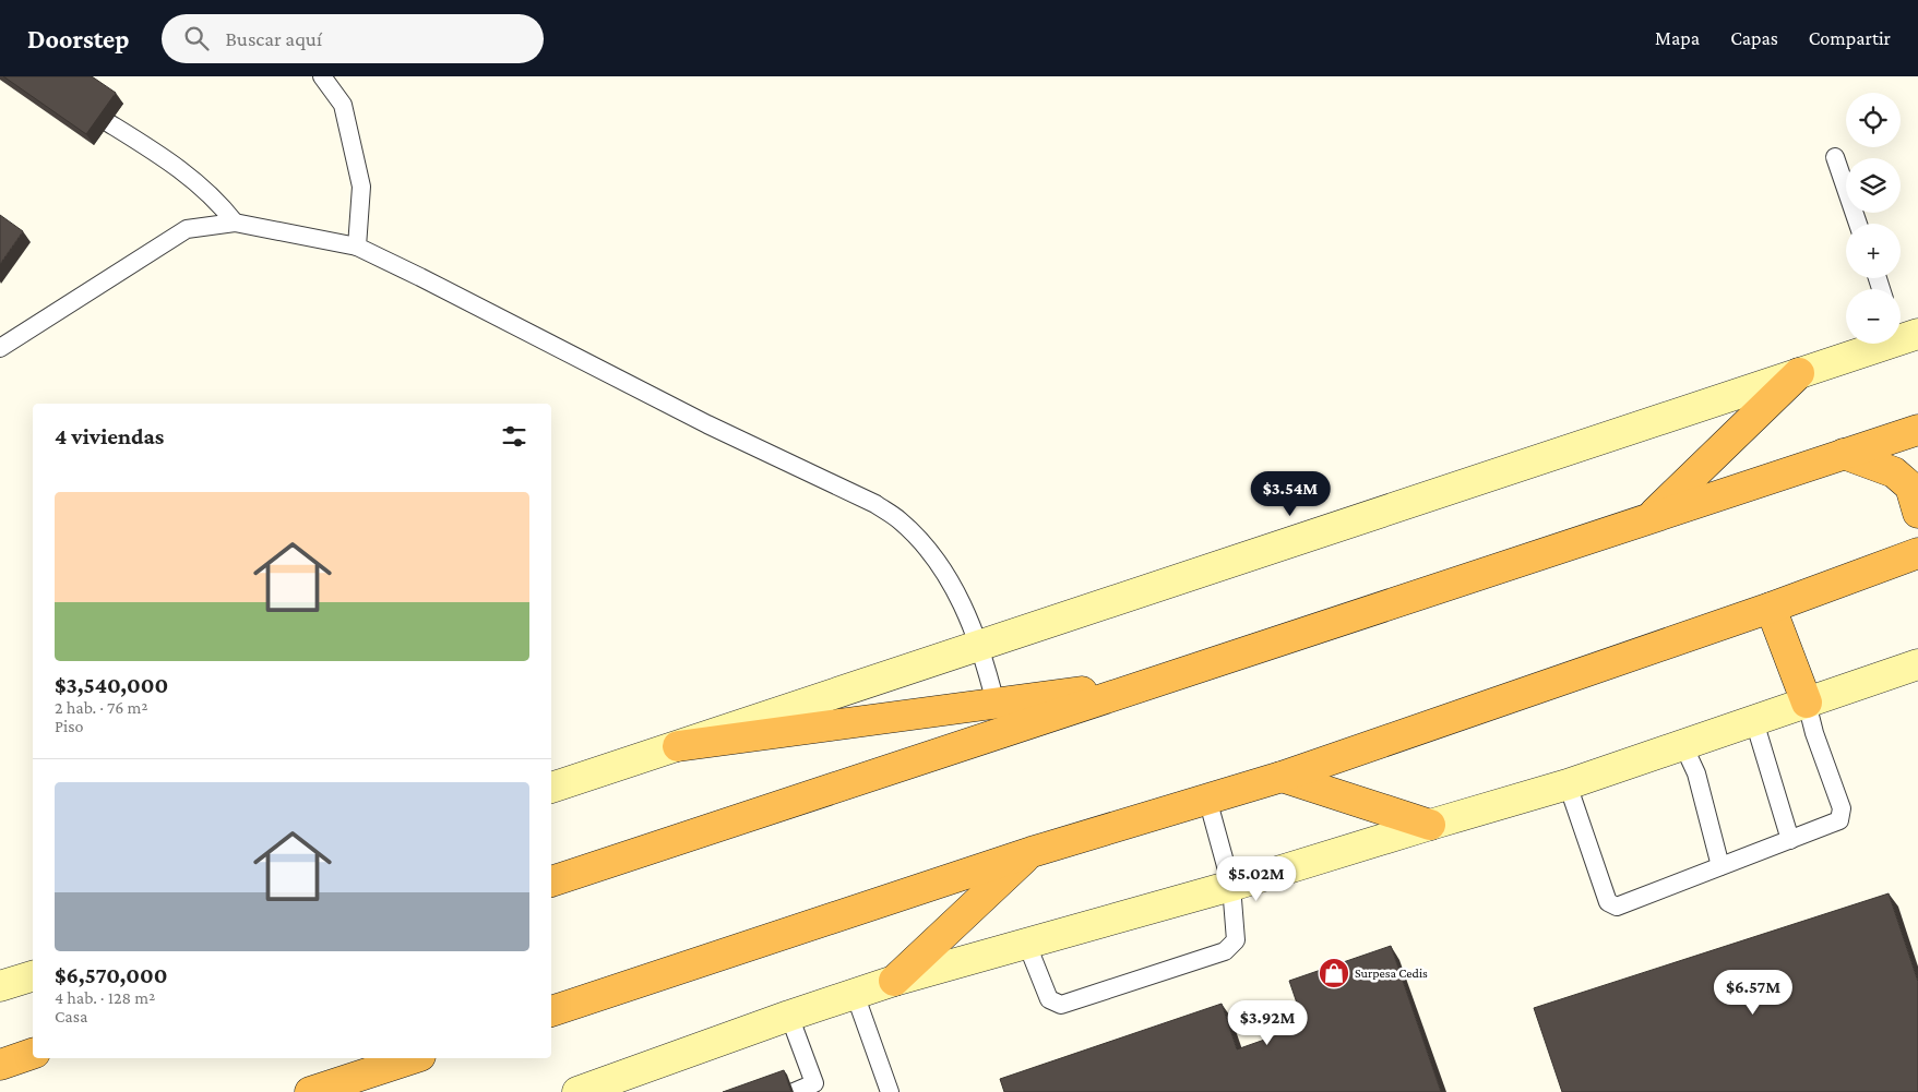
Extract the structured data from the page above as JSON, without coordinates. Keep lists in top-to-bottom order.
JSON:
{
  "places": {
    "shop": ["Surpesa Cedis"]
  },
  "page": {
    "header": "Doorstep",
    "search": "Buscar aquí",
    "nav": ["Mapa", "Capas", "Compartir"],
    "map_buttons": ["+", "−"],
    "heading": "4 viviendas",
    "list": [
      {
        "name": "$3,540,000",
        "note": "2 hab. · 76 m² · Piso"
      },
      {
        "name": "$6,570,000",
        "note": "4 hab. · 128 m² · Casa"
      }
    ],
    "price": [
      "$3.54M",
      "$5.02M",
      "$6.57M",
      "$3.92M"
    ]
  }
}
